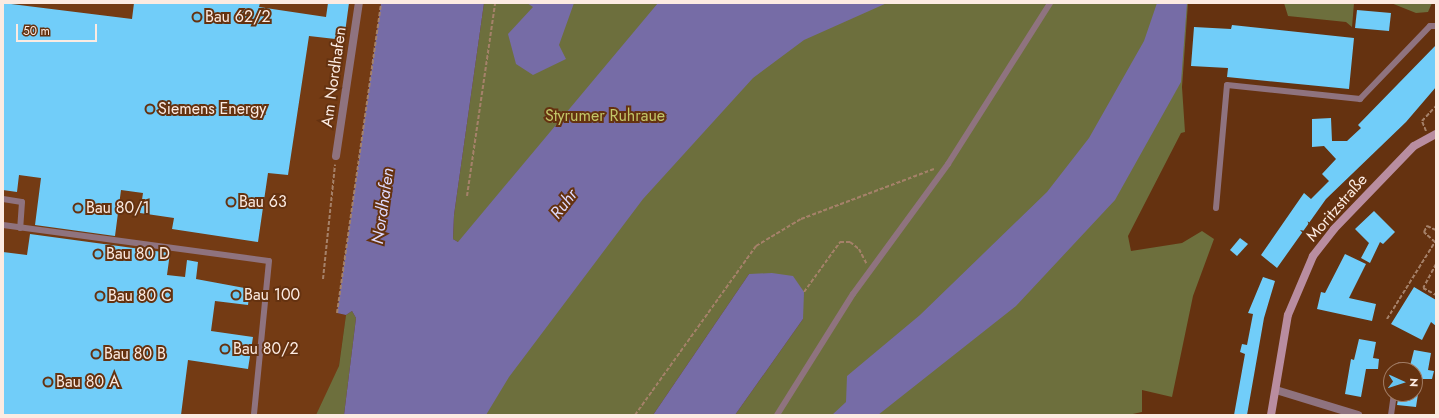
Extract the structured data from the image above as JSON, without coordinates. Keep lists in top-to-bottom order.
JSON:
{
  "streets": {
    "main road": ["Moritzstraße"],
    "street": ["Am Nordhafen"]
  },
  "water": ["Ruhr", "Nordhafen"],
  "parks": ["Styrumer Ruhraue"],
  "places": [
    "Bau 62/2",
    "Siemens Energy",
    "Bau 63",
    "Bau 80/1",
    "Bau 80 D",
    "Bau 100",
    "Bau 80 C",
    "Bau 80/2",
    "Bau 80 B",
    "Bau 80 A"
  ],
  "scale_bar": "50 m",
  "north": "right"
}
